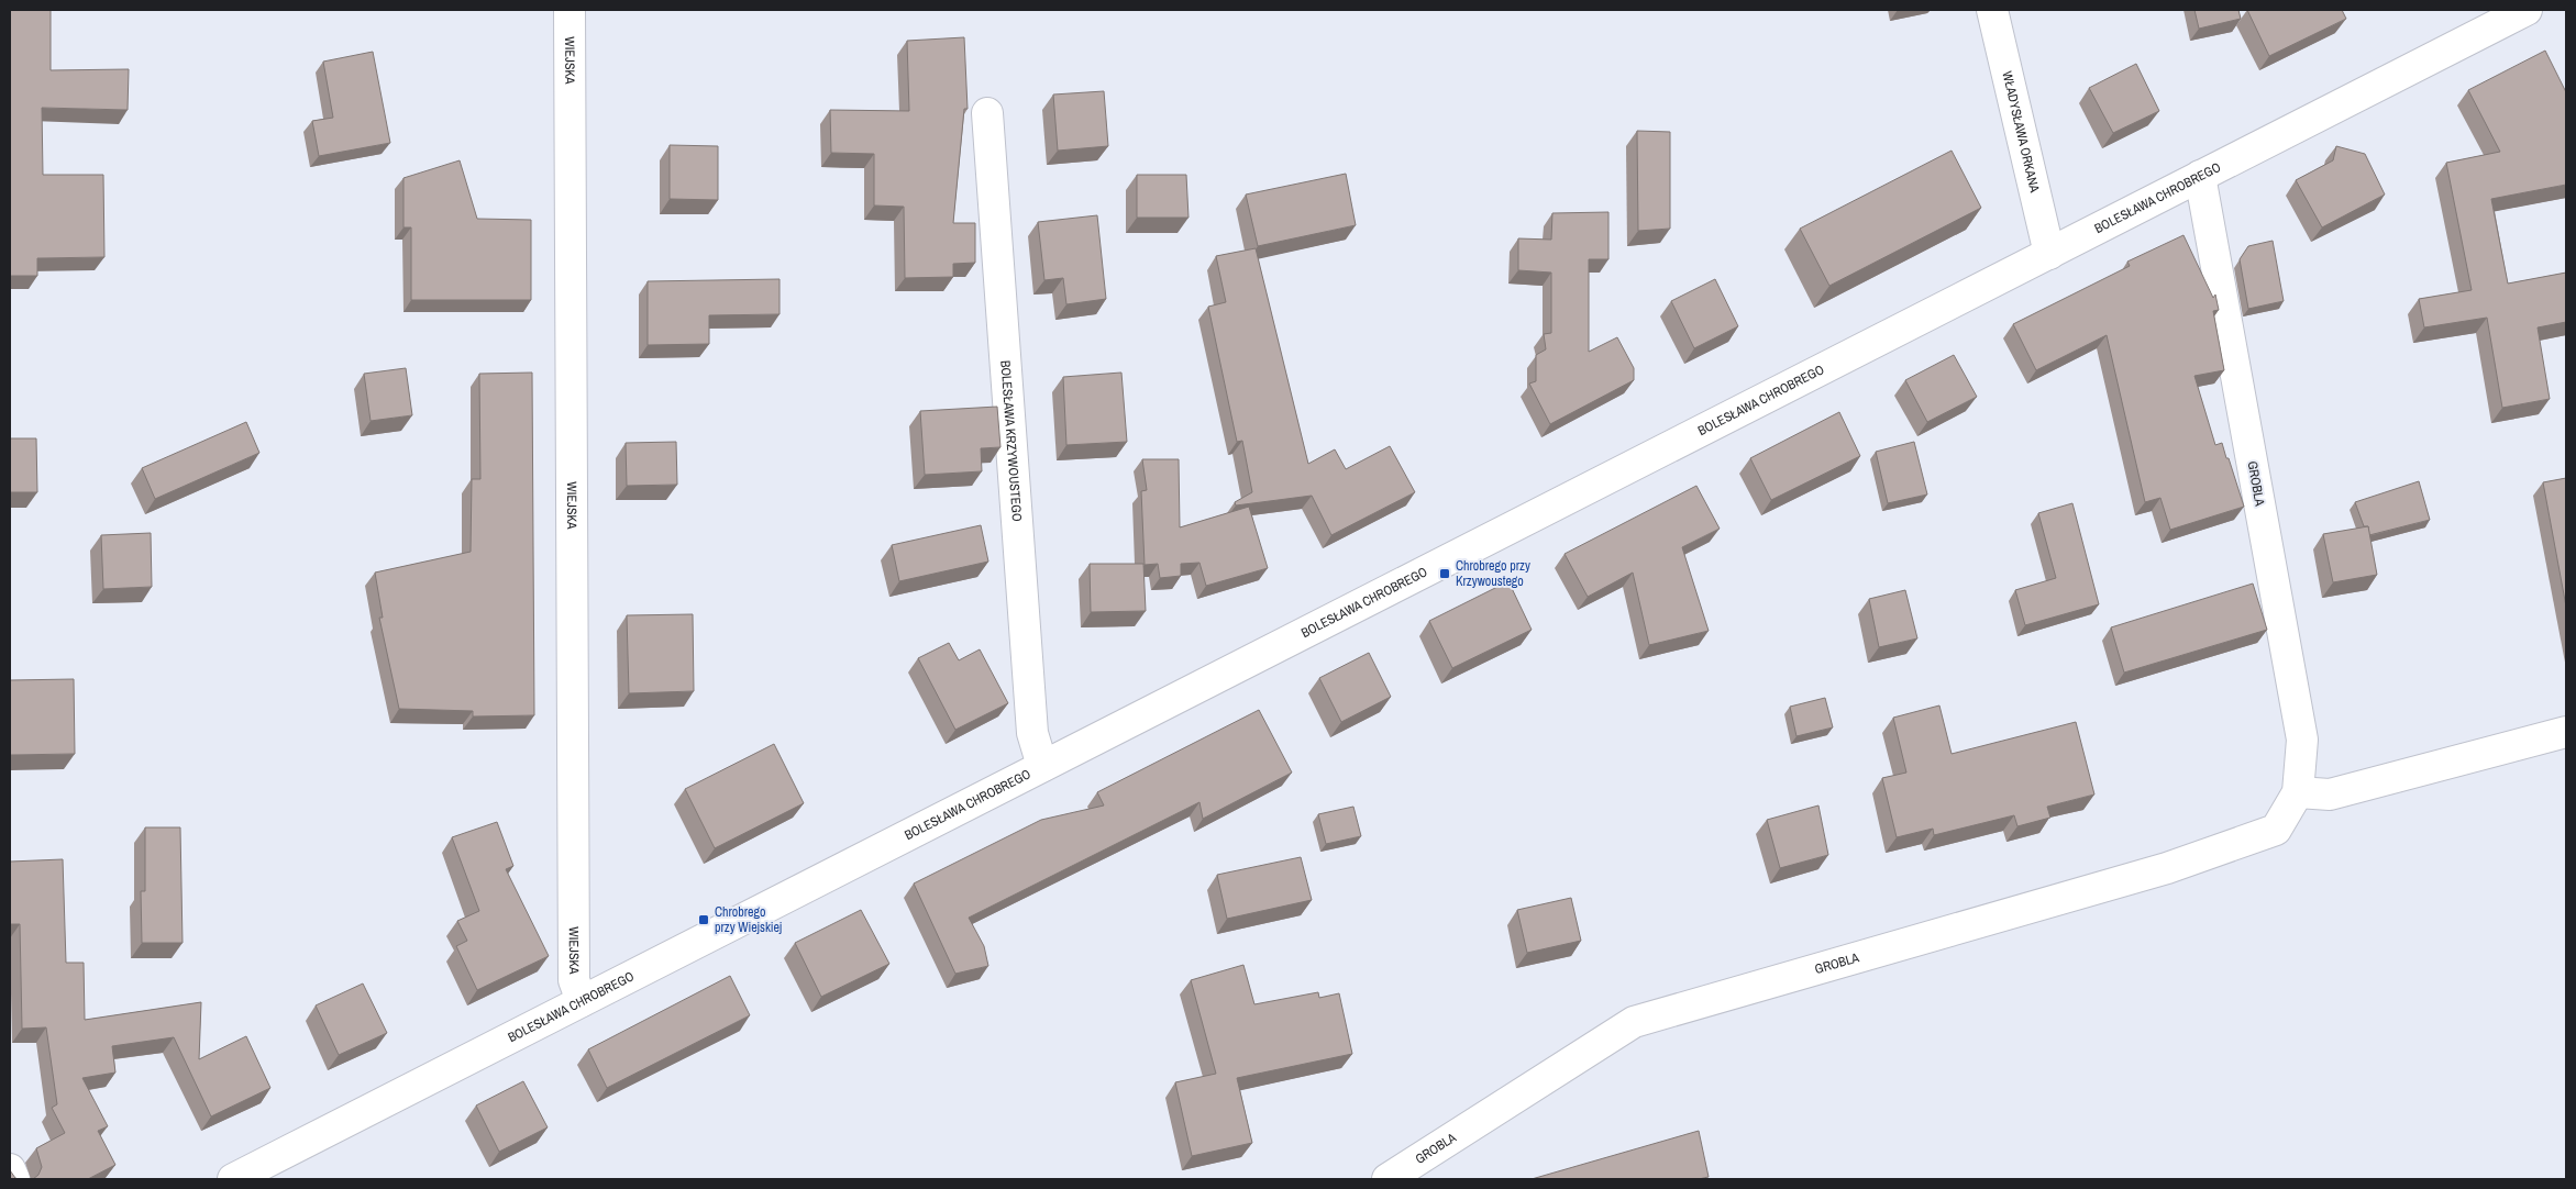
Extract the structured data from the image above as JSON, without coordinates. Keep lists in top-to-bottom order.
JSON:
{
  "streets": {
    "street": [
      "WIEJSKA",
      "WŁADYSŁAWA ORKANA",
      "BOLESŁAWA CHROBREGO",
      "BOLESŁAWA KRZYWOUSTEGO",
      "GROBLA"
    ]
  },
  "crossings": [
    ["WIEJSKA", "BOLESŁAWA CHROBREGO"],
    ["WŁADYSŁAWA ORKANA", "BOLESŁAWA CHROBREGO"],
    ["BOLESŁAWA CHROBREGO", "BOLESŁAWA KRZYWOUSTEGO"],
    ["BOLESŁAWA CHROBREGO", "GROBLA"]
  ],
  "places": {
    "transit": ["Chrobrego przy Krzywoustego", "Chrobrego przy Wiejskiej"]
  }
}
